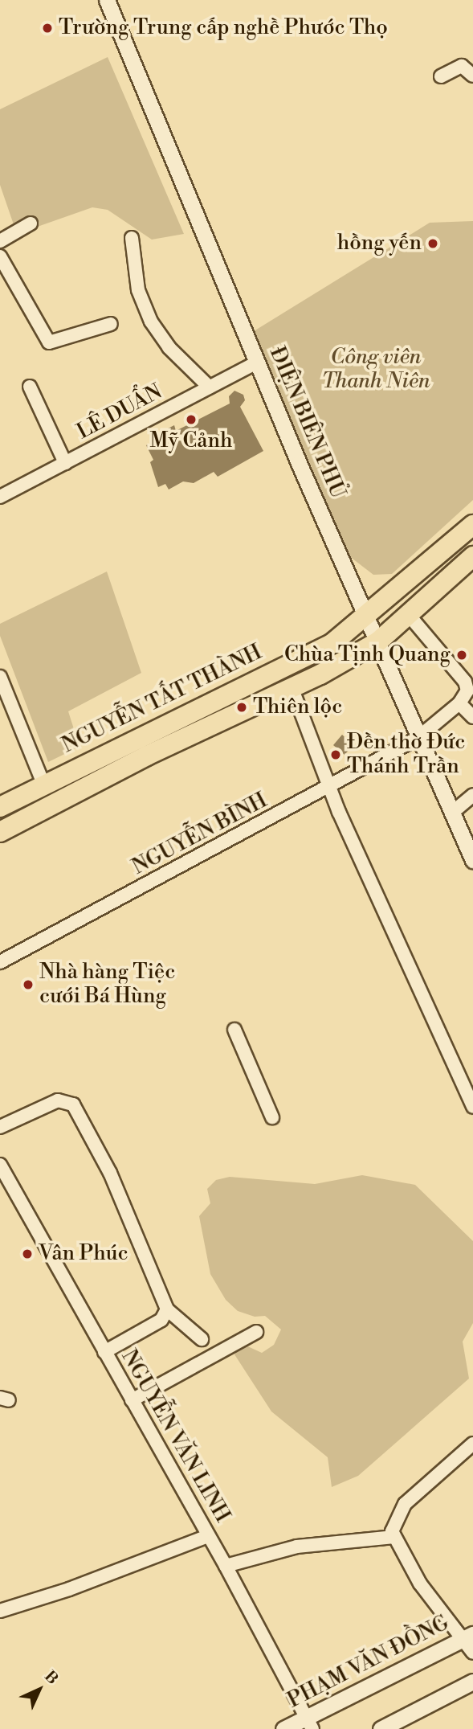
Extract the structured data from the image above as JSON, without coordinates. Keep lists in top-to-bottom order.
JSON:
{
  "streets": {
    "main road": ["NGUYỄN TẤT THÀNH"],
    "street": [
      "LÊ DUẨN",
      "ĐIỆN BIÊN PHỦ",
      "NGUYỄN BÌNH",
      "NGUYỄN VĂN LINH",
      "PHẠM VĂN ĐỒNG"
    ]
  },
  "crossings": [
    ["LÊ DUẨN", "ĐIỆN BIÊN PHỦ"],
    ["ĐIỆN BIÊN PHỦ", "NGUYỄN TẤT THÀNH"],
    ["ĐIỆN BIÊN PHỦ", "NGUYỄN BÌNH"],
    ["NGUYỄN VĂN LINH", "PHẠM VĂN ĐỒNG"]
  ],
  "parks": ["Công viên Thanh Niên"],
  "places": [
    "Trường Trung cấp nghề Phước Thọ",
    "hồng yến",
    "Mỹ Cảnh",
    "Chùa Tịnh Quang",
    "Thiên lộc",
    "Đền thờ Đức Thánh Trần",
    "Nhà hàng Tiệc cưới Bá Hùng",
    "Vân Phúc"
  ],
  "north": "top right"
}
